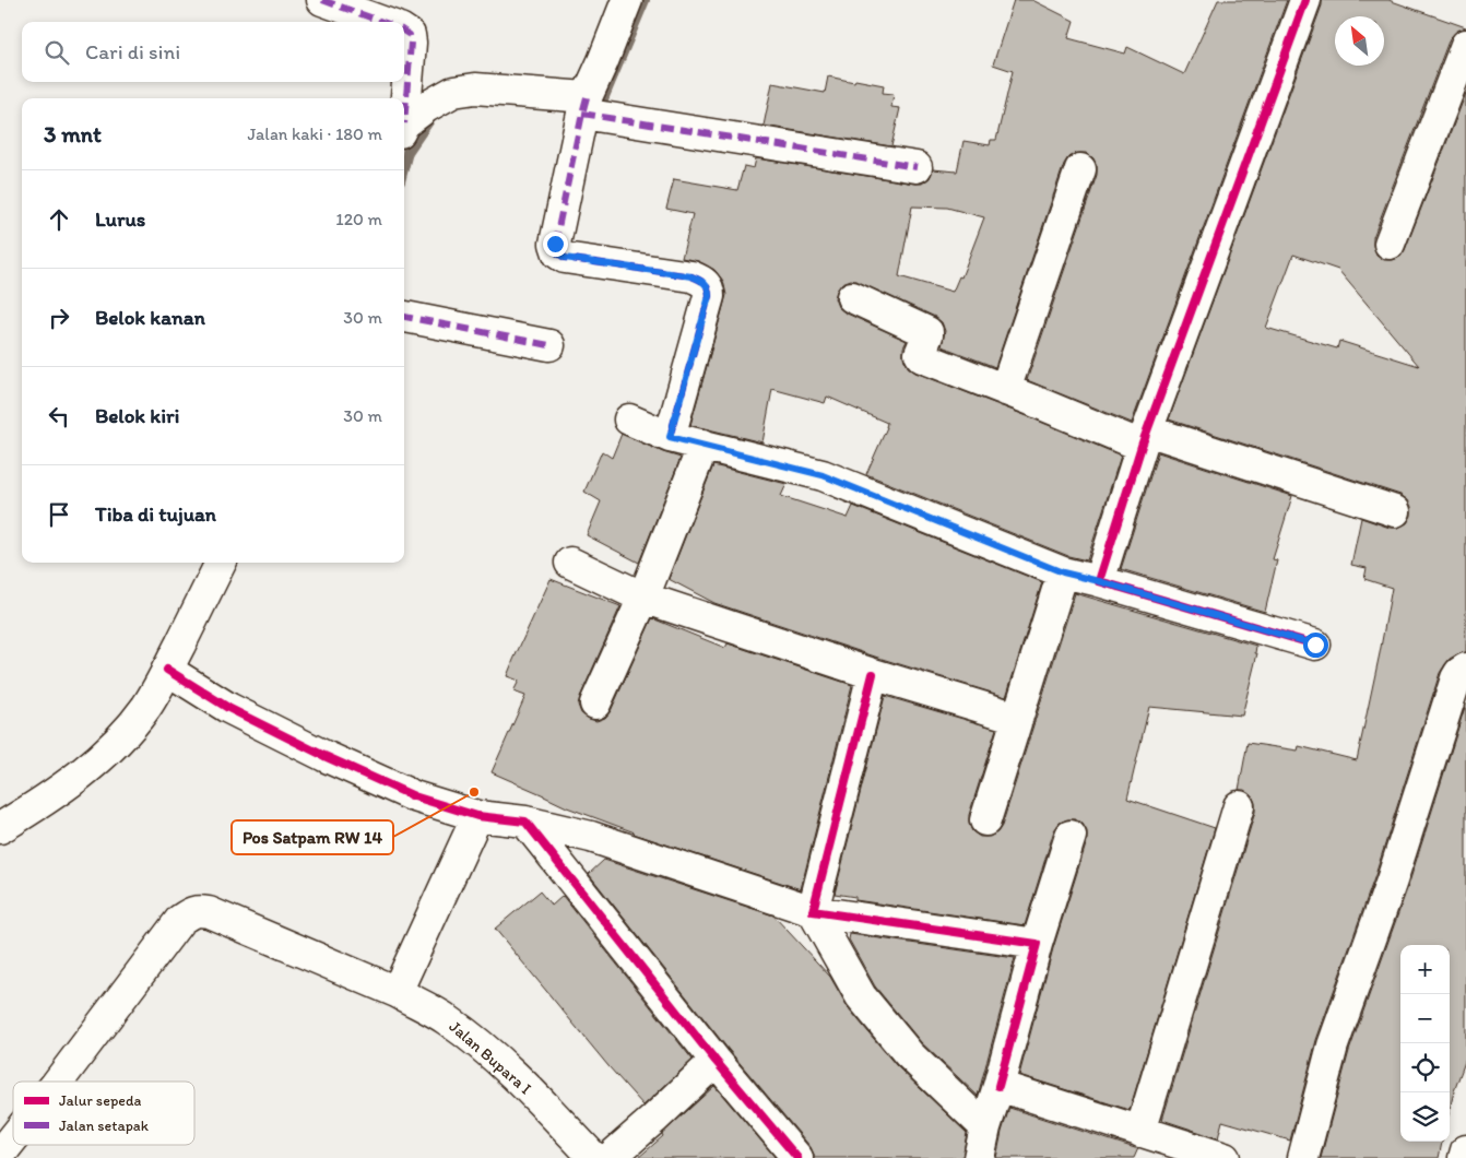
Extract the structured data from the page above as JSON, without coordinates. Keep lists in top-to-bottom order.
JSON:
{
  "streets": {
    "street": ["Jalan Bupara I"]
  },
  "places": ["Pos Satpam RW 14"],
  "legend": ["Jalur sepeda", "Jalan setapak"],
  "north": "top left",
  "page": {
    "search": "Cari di sini",
    "heading": ["3 mnt", "Jalan kaki · 180 m"],
    "list": [
      ["Lurus", "120 m"],
      ["Belok kanan", "30 m"],
      ["Belok kiri", "30 m"],
      "Tiba di tujuan"
    ],
    "map_buttons": ["+", "−"]
  }
}
